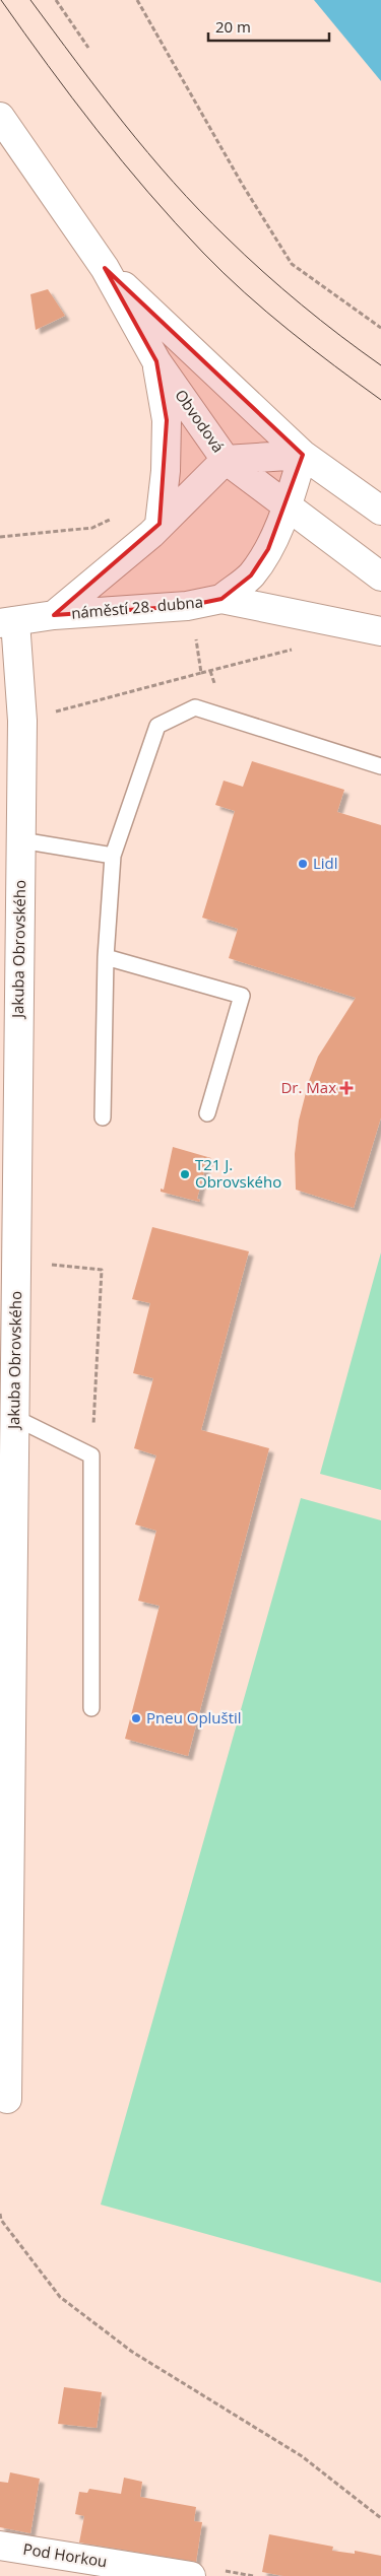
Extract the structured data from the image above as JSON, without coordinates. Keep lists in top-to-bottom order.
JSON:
{
  "streets": {
    "street": [
      "Obvodová",
      "náměstí 28. dubna",
      "Jakuba Obrovského",
      "Pod Horkou"
    ]
  },
  "crossings": [
    ["Obvodová", "náměstí 28. dubna"],
    ["náměstí 28. dubna", "Jakuba Obrovského"]
  ],
  "places": {
    "other": ["Lidl", "T21 J. Obrovského", "Pneu Opluštil"],
    "health": ["Dr. Max"]
  },
  "scale_bar": "20 m"
}
